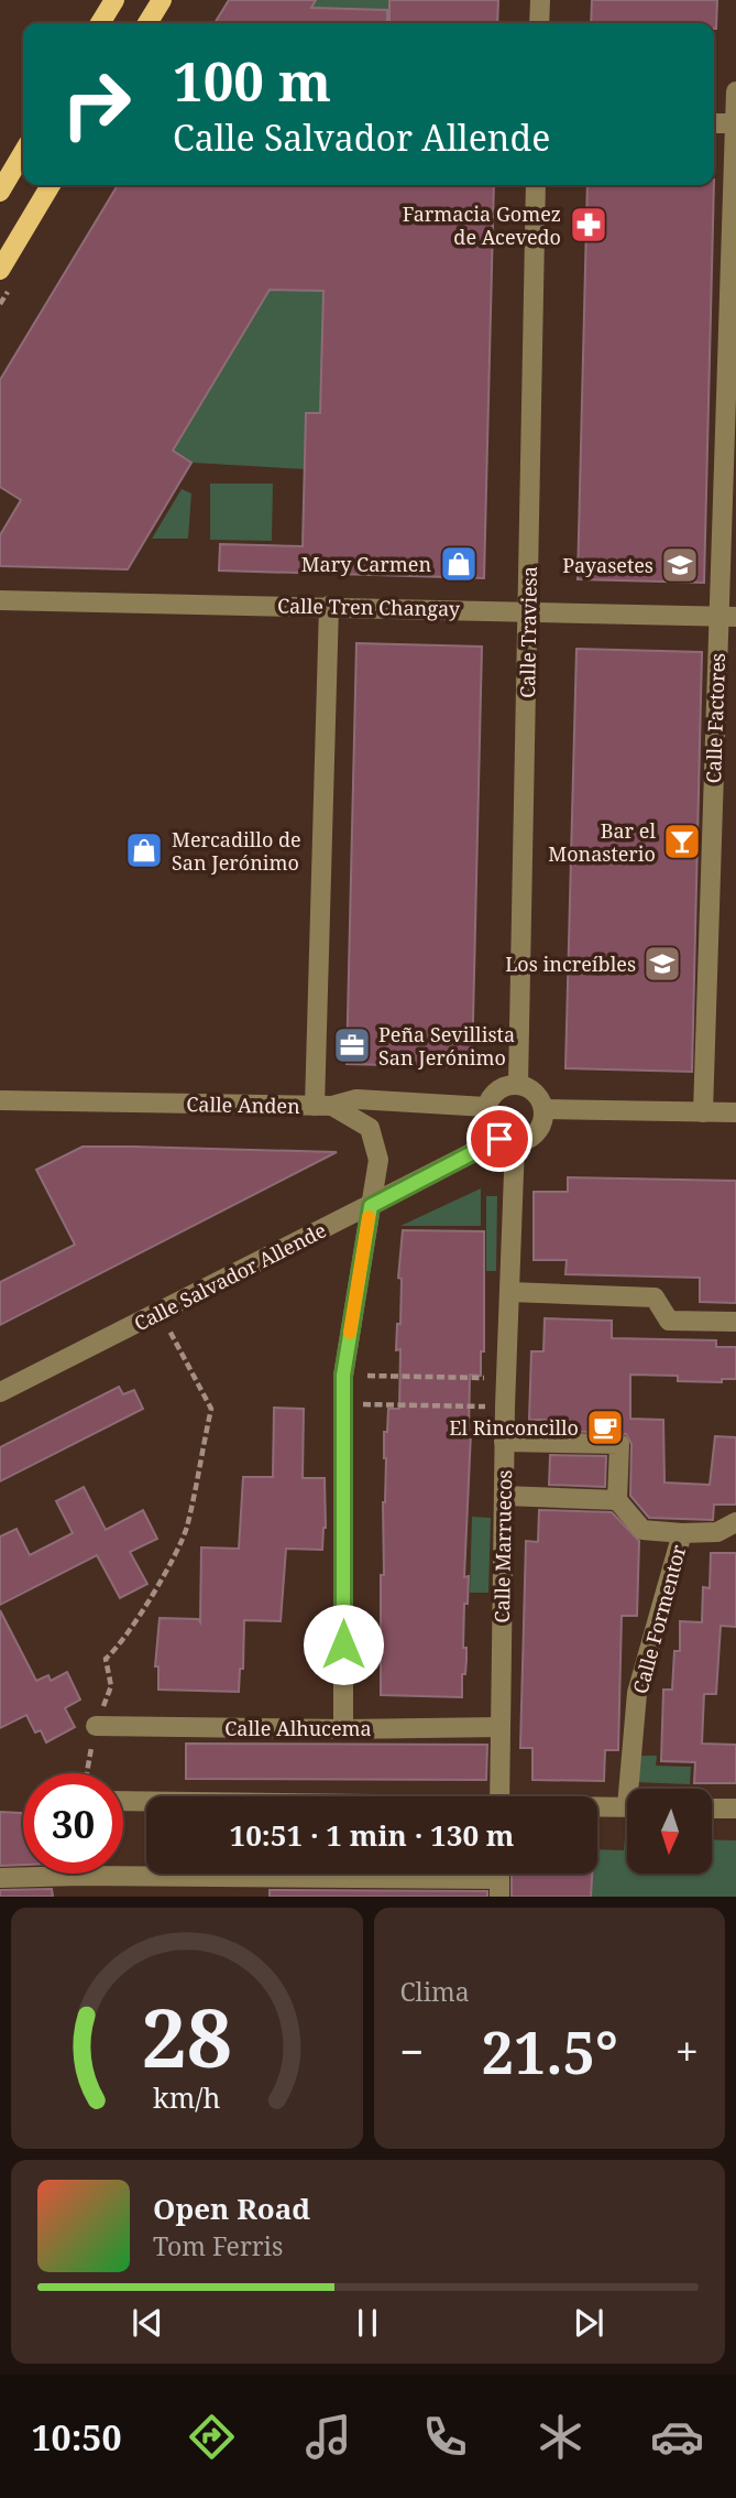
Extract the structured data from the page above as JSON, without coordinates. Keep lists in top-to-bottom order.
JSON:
{
  "streets": {
    "street": [
      "Calle Tren Changay",
      "Calle Traviesa",
      "Calle Factores",
      "Calle Anden",
      "Calle Salvador Allende",
      "Calle Marruecos",
      "Calle Formentor",
      "Calle Alhucema"
    ]
  },
  "crossings": [
    ["Calle Tren Changay", "Calle Traviesa"],
    ["Calle Tren Changay", "Calle Factores"],
    ["Calle Traviesa", "Calle Anden"],
    ["Calle Traviesa", "Calle Salvador Allende"],
    ["Calle Traviesa", "Calle Marruecos"],
    ["Calle Anden", "Calle Salvador Allende"],
    ["Calle Anden", "Calle Marruecos"],
    ["Calle Salvador Allende", "Calle Marruecos"],
    ["Calle Marruecos", "Calle Alhucema"]
  ],
  "places": {
    "pharmacy": ["Farmacia Gomez de Acevedo"],
    "shop": ["Mary Carmen", "Mercadillo de San Jerónimo"],
    "school or university": ["Payasetes", "Los increíbles"],
    "bar": ["Bar el Monasterio"],
    "office": ["Peña Sevillista San Jerónimo"],
    "cafe": ["El Rinconcillo"]
  },
  "north": "bottom",
  "page": {
    "turn": ["100 m", "Calle Salvador Allende"],
    "limit": "30",
    "trip": "10:51 · 1 min · 130 m",
    "tile": "Clima",
    "heat": ["−", "21.5°", "+"],
    "song": ["Open Road", "Tom Ferris"],
    "tabs": "10:50",
    "gauge": ["28", "km/h"]
  }
}
